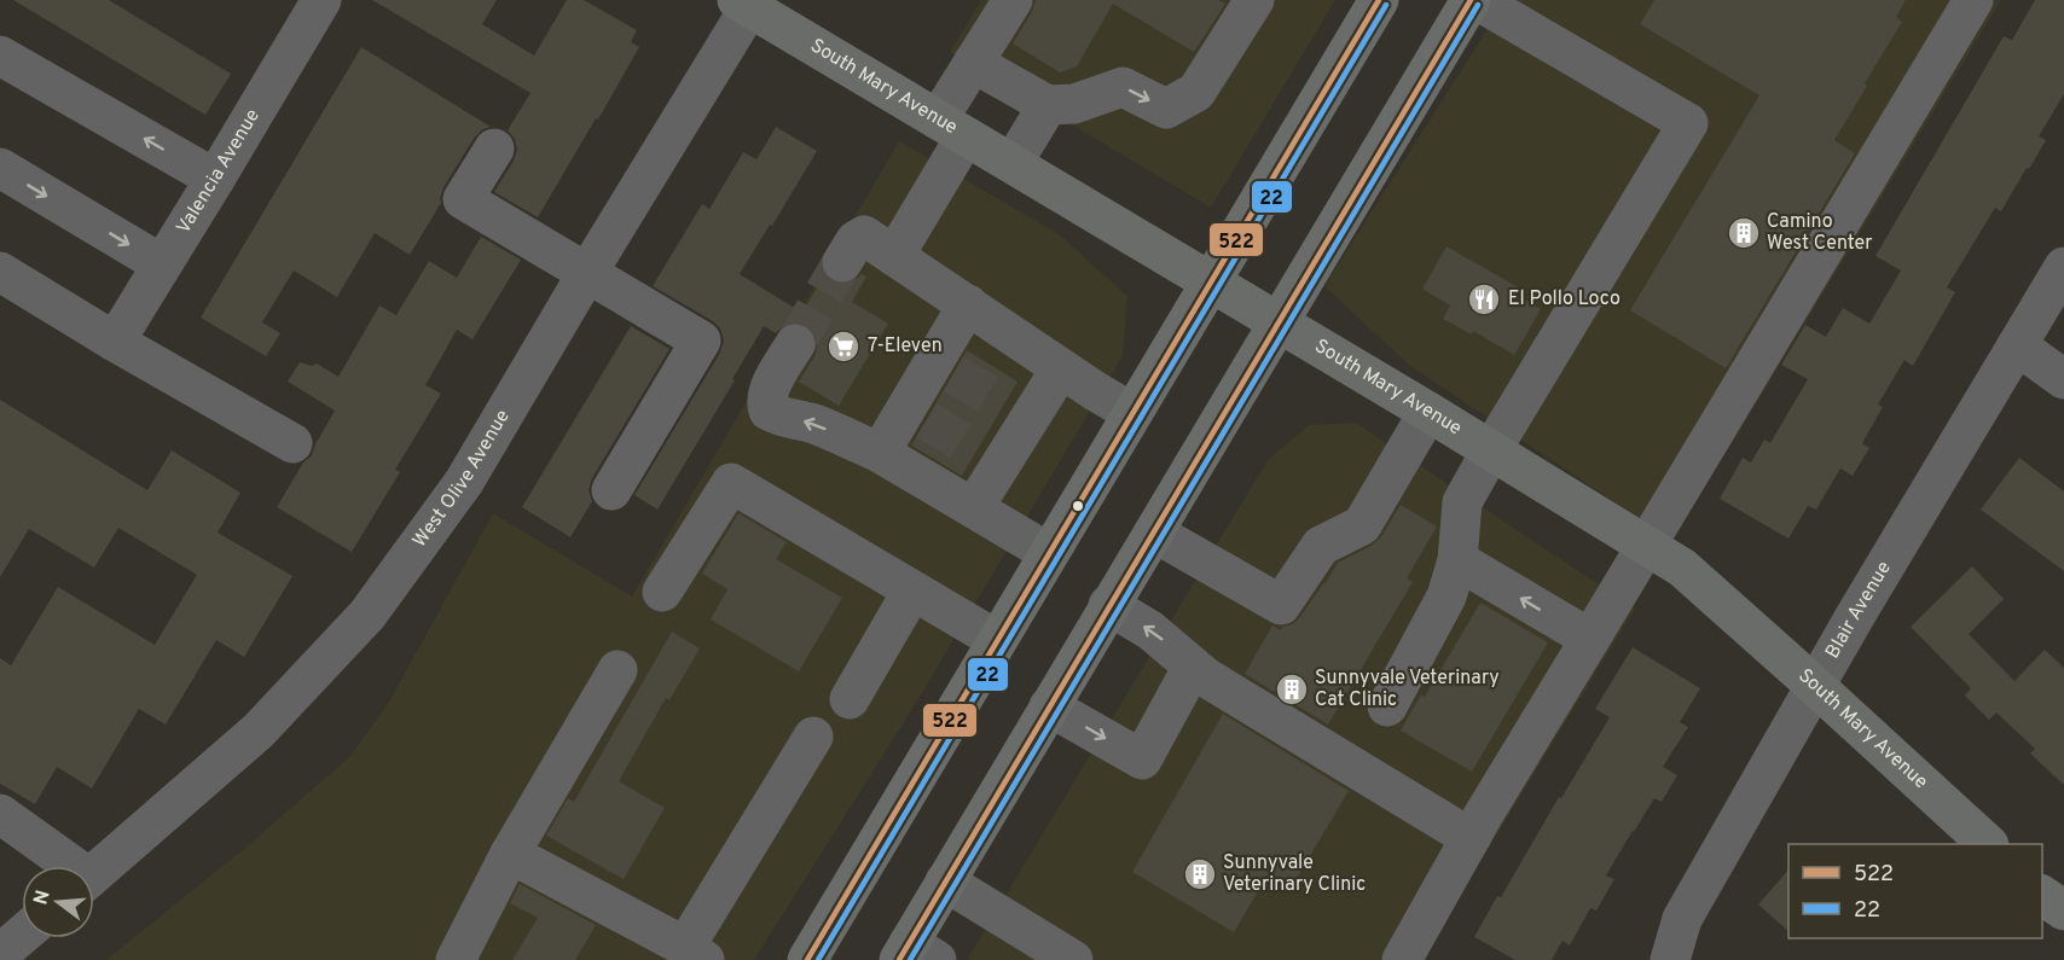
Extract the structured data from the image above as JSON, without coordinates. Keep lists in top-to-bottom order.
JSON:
{
  "streets": {
    "main road": ["South Mary Avenue"],
    "street": ["Valencia Avenue", "West Olive Avenue", "Blair Avenue"]
  },
  "crossings": [
    ["South Mary Avenue", "West Olive Avenue"],
    ["South Mary Avenue", "Blair Avenue"]
  ],
  "places": {
    "building": ["Camino West Center", "Sunnyvale Veterinary Cat Clinic", "Sunnyvale Veterinary Clinic"],
    "restaurant": ["El Pollo Loco"],
    "supermarket": ["7-Eleven"]
  },
  "lines": ["transit line 522", "transit line 22"],
  "legend": ["522", "22"],
  "north": "left"
}
